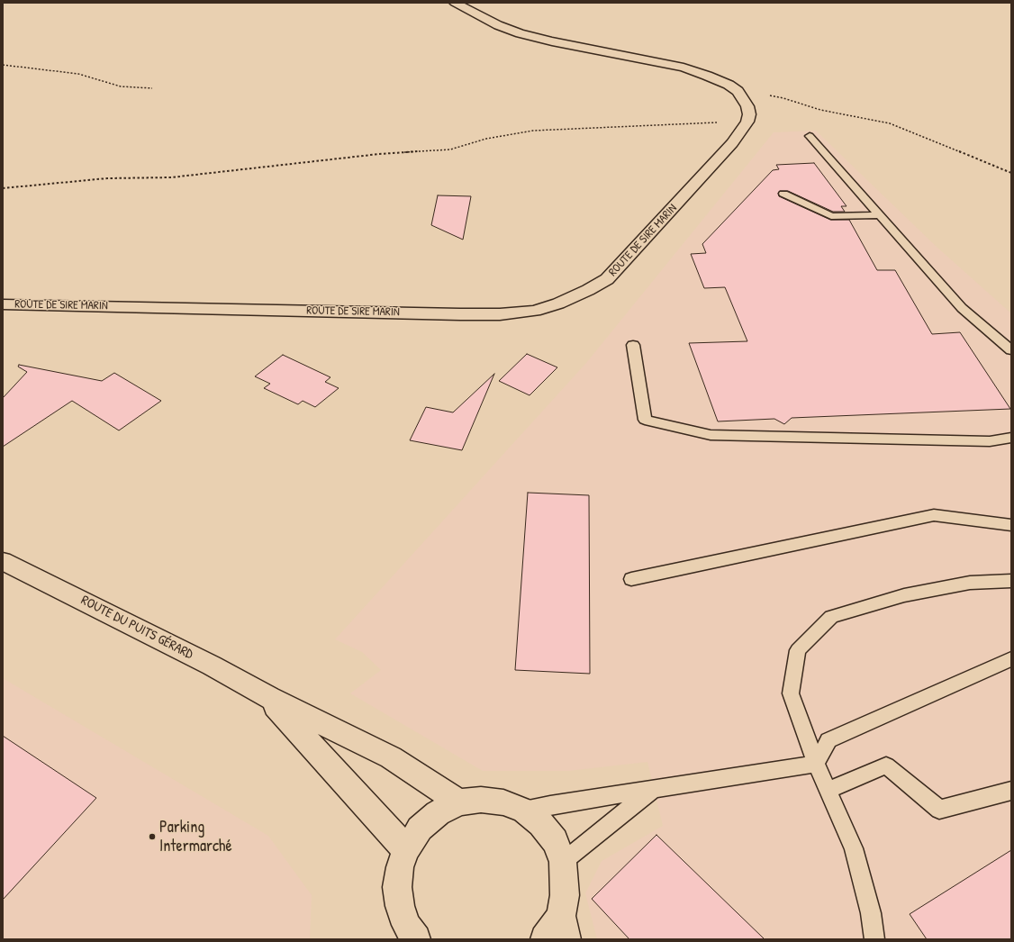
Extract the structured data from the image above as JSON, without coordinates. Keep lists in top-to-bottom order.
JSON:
{
  "streets": {
    "street": ["ROUTE DE SIRE MARIN", "ROUTE DU PUITS GÉRARD"]
  },
  "places": ["Parking Intermarché"]
}
